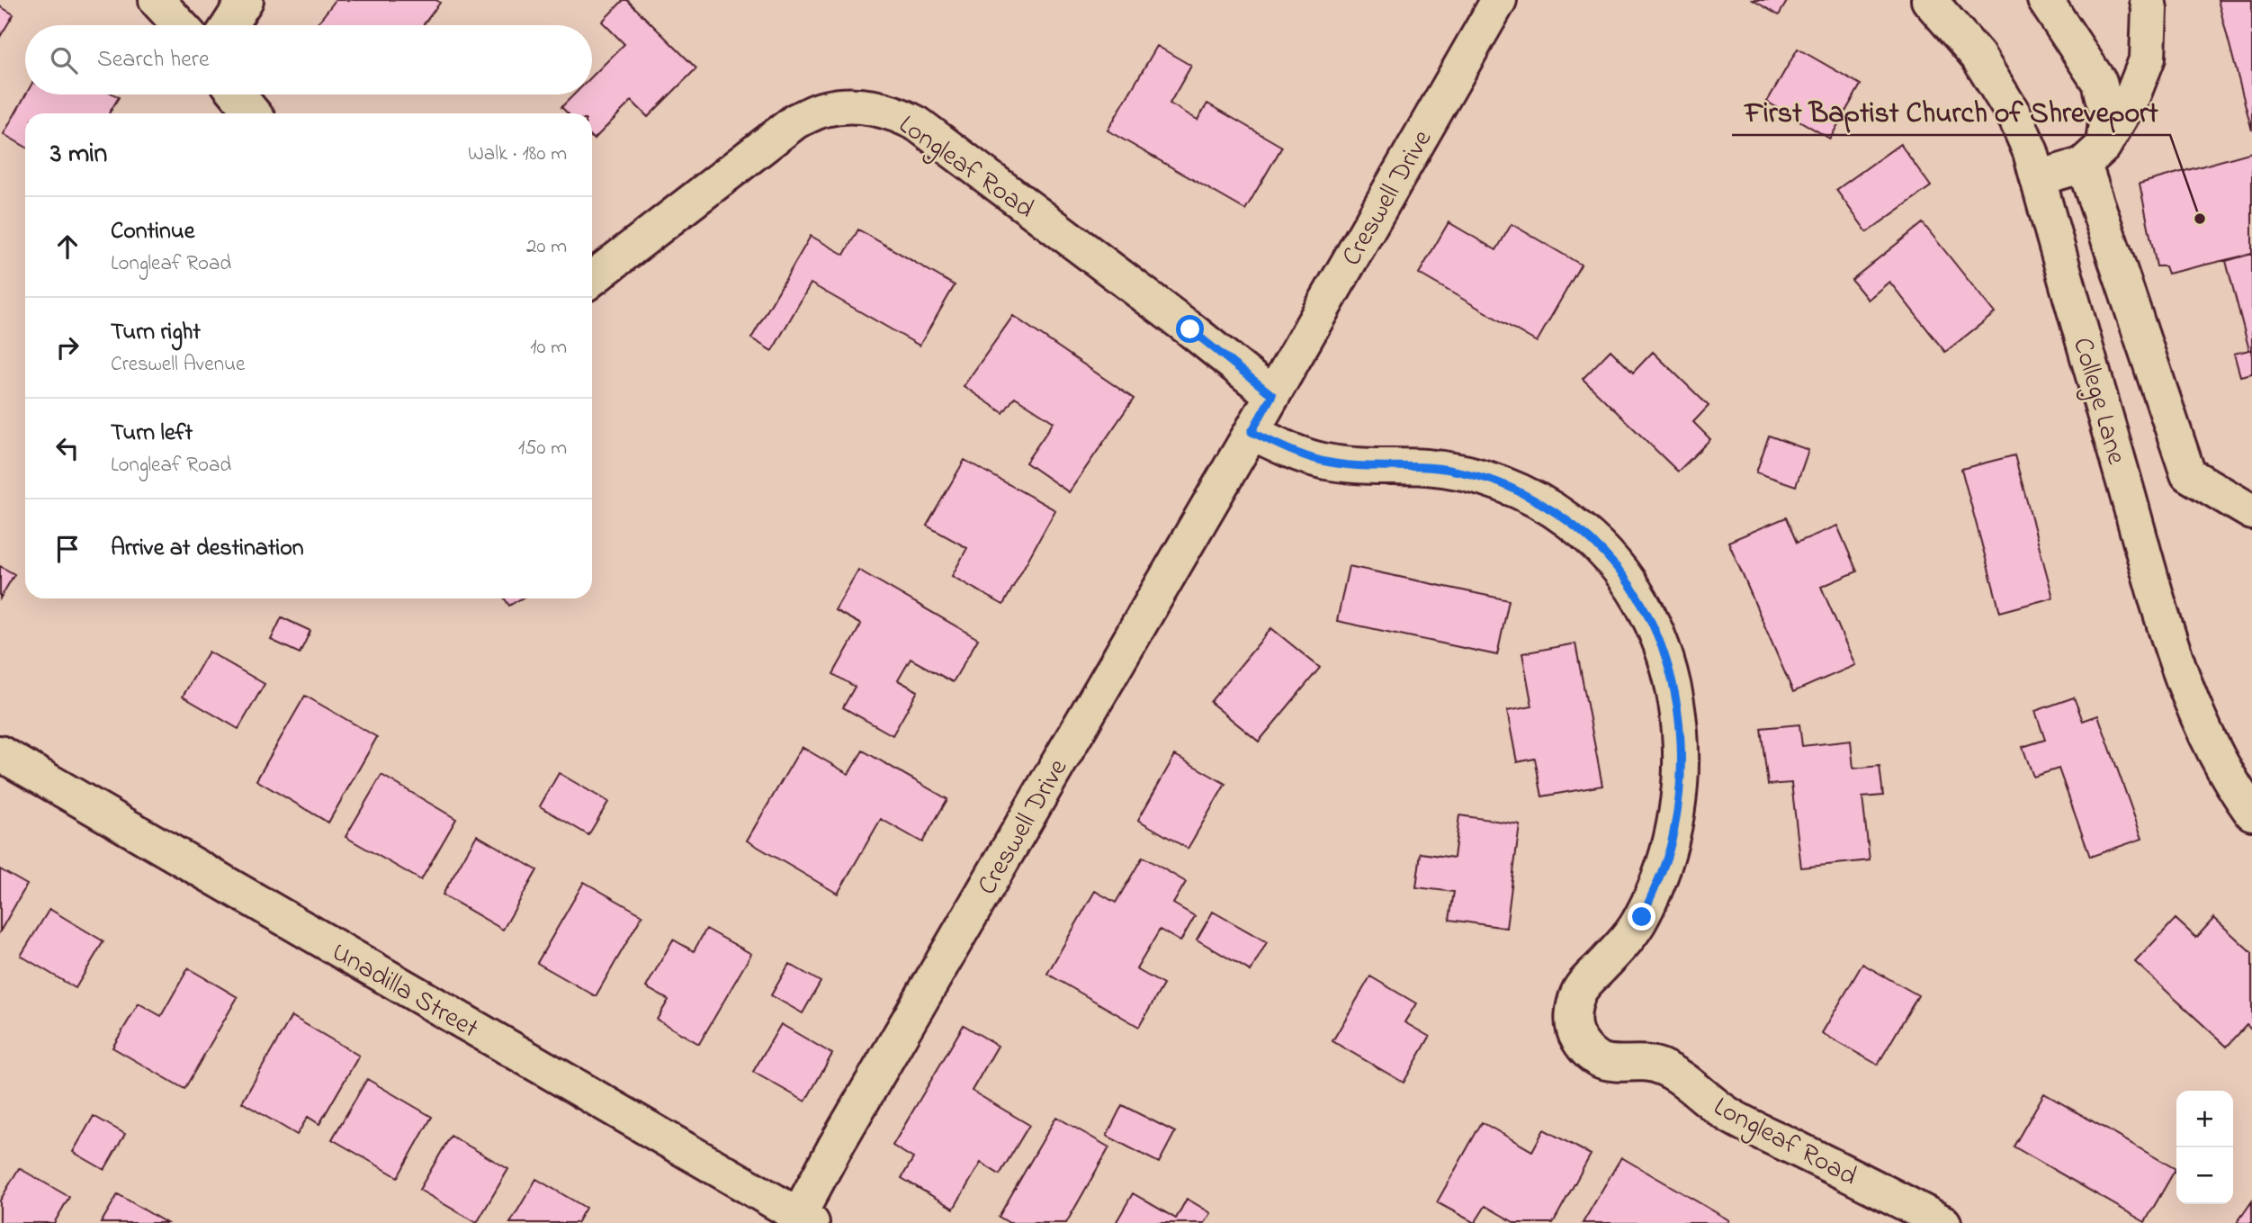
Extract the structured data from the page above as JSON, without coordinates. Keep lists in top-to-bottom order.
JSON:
{
  "streets": {
    "street": [
      "Longleaf Road",
      "Creswell Drive",
      "College Lane",
      "Unadilla Street"
    ]
  },
  "crossings": [
    ["Longleaf Road", "Creswell Drive"],
    ["Creswell Drive", "Unadilla Street"]
  ],
  "places": ["First Baptist Church of Shreveport"],
  "page": {
    "search": "Search here",
    "heading": ["3 min", "Walk · 180 m"],
    "list": [
      ["Continue", "Longleaf Road", "20 m"],
      ["Turn right", "Creswell Avenue", "10 m"],
      ["Turn left", "Longleaf Road", "150 m"],
      "Arrive at destination"
    ],
    "map_buttons": ["+", "−"]
  }
}
